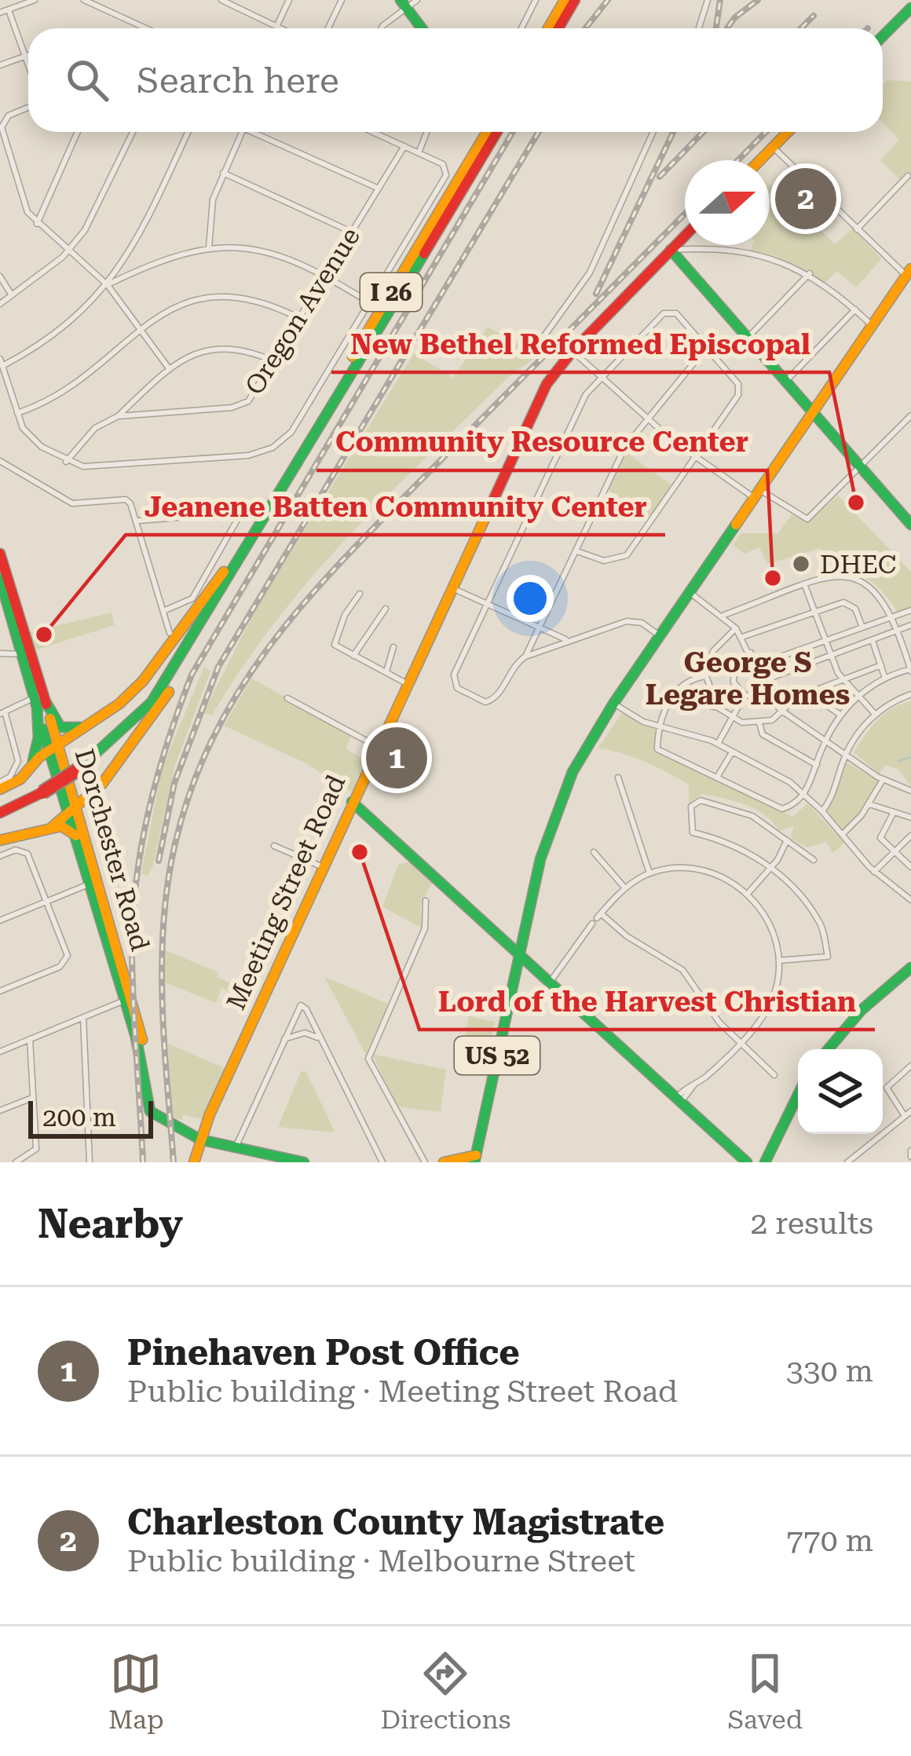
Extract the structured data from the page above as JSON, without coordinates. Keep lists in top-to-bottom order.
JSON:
{
  "streets": {
    "main road": [
      "I 26",
      "Dorchester Road",
      "Meeting Street Road",
      "US 52"
    ],
    "street": ["Oregon Avenue"]
  },
  "crossings": [
    ["Dorchester Road", "Meeting Street Road"]
  ],
  "districts": ["George S Legare Homes"],
  "places": [
    "New Bethel Reformed Episcopal",
    "DHEC",
    "Community Resource Center",
    "Jeanene Batten Community Center",
    "Lord of the Harvest Christian"
  ],
  "scale_bar": "200 m",
  "north": "right",
  "page": {
    "search": "Search here",
    "pins": ["2", "1"],
    "scale": "200 m",
    "heading": ["Nearby", "2 results"],
    "list": [
      {
        "mark": "1",
        "name": "Pinehaven Post Office",
        "note": "Public building · Meeting Street Road",
        "value": "330 m"
      },
      {
        "mark": "2",
        "name": "Charleston County Magistrate",
        "note": "Public building · Melbourne Street",
        "value": "770 m"
      }
    ],
    "nav": ["Map", "Directions", "Saved"]
  }
}
